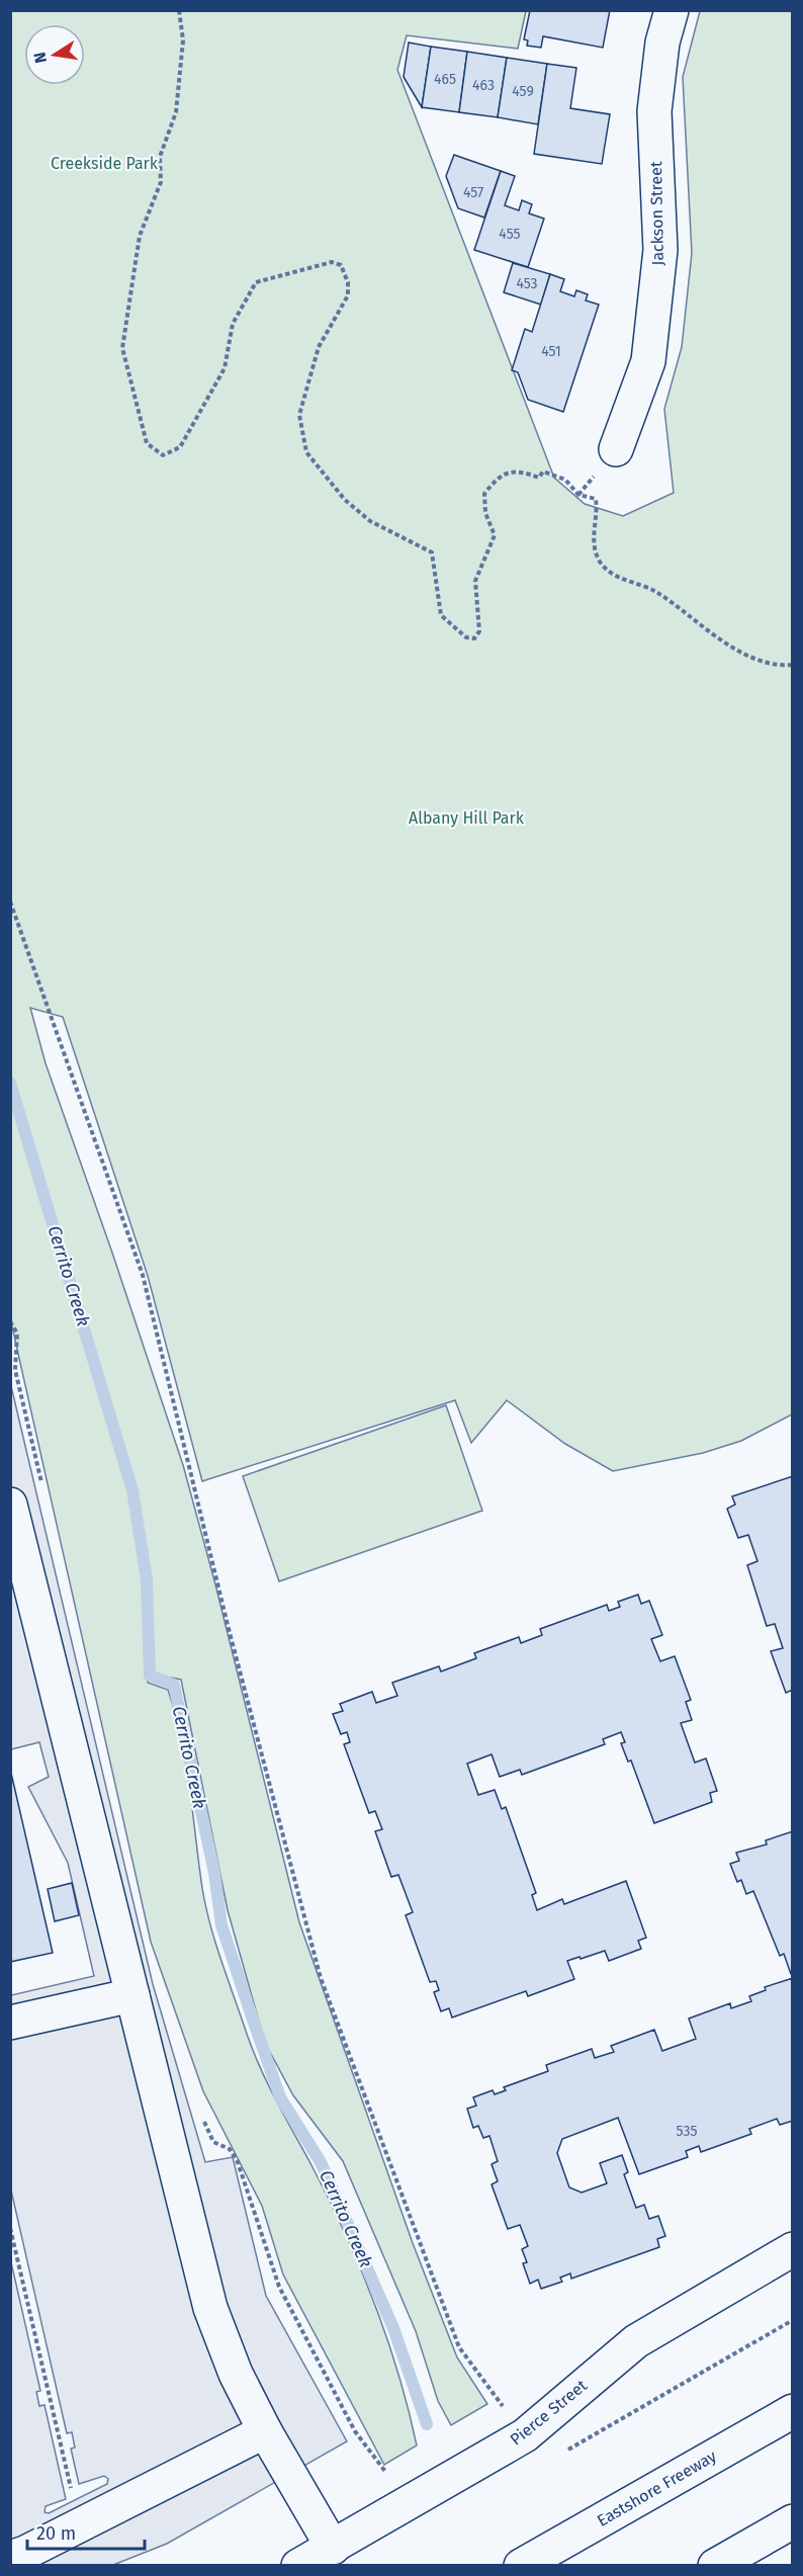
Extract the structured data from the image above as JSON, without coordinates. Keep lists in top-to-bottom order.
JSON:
{
  "streets": {
    "main road": ["Jackson Street", "Pierce Street", "Eastshore Freeway"]
  },
  "water": ["Cerrito Creek"],
  "parks": ["Creekside Park", "Albany Hill Park"],
  "house_numbers": [
    "465",
    "463",
    "459",
    "457",
    "455",
    "453",
    "451",
    "535"
  ],
  "scale_bar": "20 m",
  "north": "left"
}
